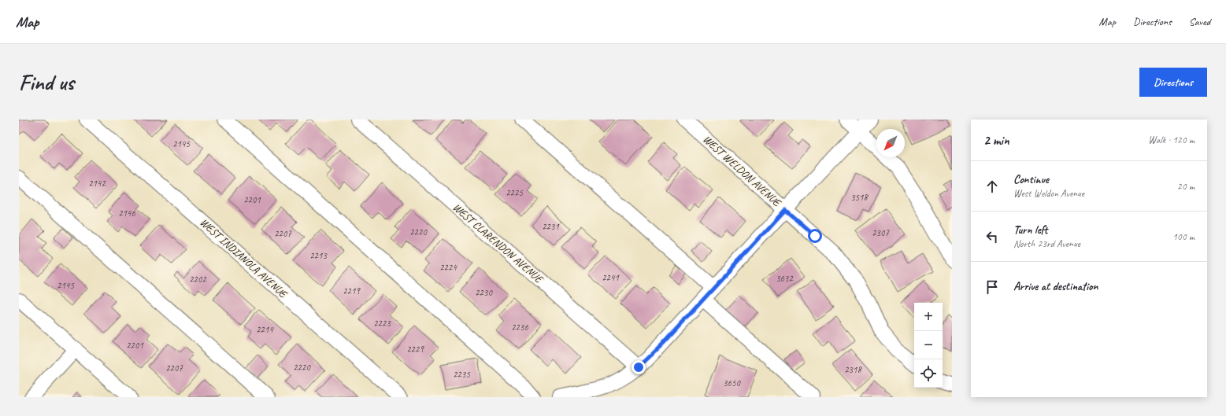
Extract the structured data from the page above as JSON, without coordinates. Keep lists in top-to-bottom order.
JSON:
{
  "streets": {
    "street": ["WEST WELDON AVENUE", "WEST CLARENDON AVENUE", "WEST INDIANOLA AVENUE"]
  },
  "house_numbers": [
    "2145",
    "2142",
    "2225",
    "3518",
    "2201",
    "2146",
    "2231",
    "2220",
    "2307",
    "2207",
    "2213",
    "2224",
    "2241",
    "3632",
    "2202",
    "2145",
    "2219",
    "2230",
    "2223",
    "2236",
    "2214",
    "2201",
    "2229",
    "2220",
    "2207",
    "2318",
    "2235",
    "3650"
  ],
  "north": "bottom left",
  "page": {
    "header": "Map",
    "nav": ["Map", "Directions", "Saved"],
    "buttons": "Directions",
    "title": "Find us",
    "heading": ["2 min", "Walk · 120 m"],
    "list": [
      ["Continue", "West Weldon Avenue", "20 m"],
      ["Turn left", "North 23rd Avenue", "100 m"],
      "Arrive at destination"
    ],
    "map_buttons": ["+", "−"]
  }
}
